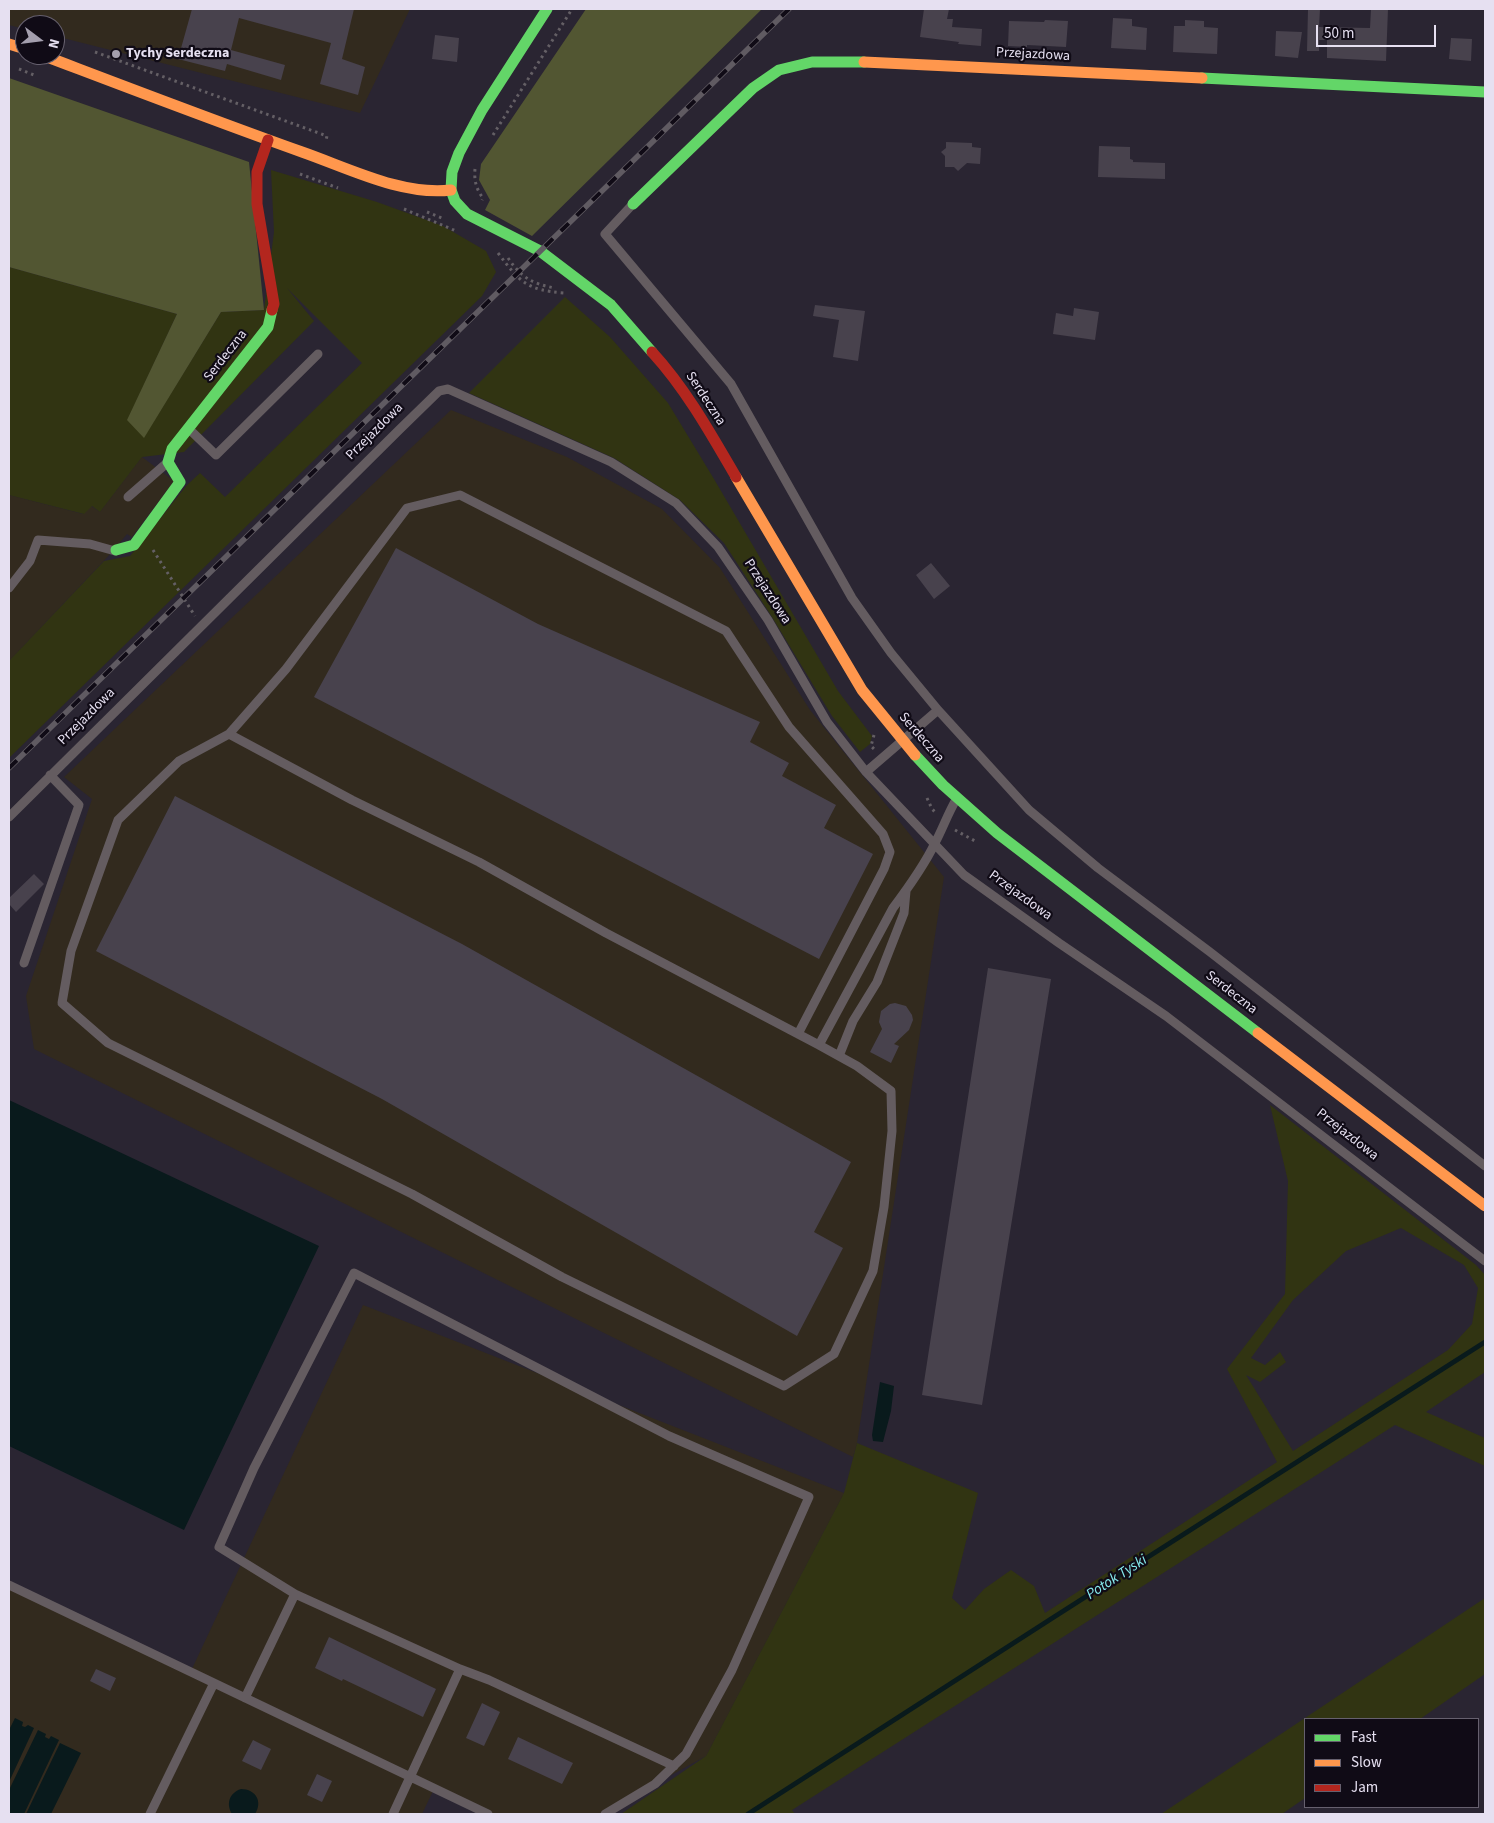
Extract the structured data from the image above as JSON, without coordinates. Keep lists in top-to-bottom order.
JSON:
{
  "streets": {
    "street": ["Przejazdowa", "Serdeczna"]
  },
  "water": ["Potok Tyski"],
  "places": ["Tychy Serdeczna"],
  "legend": ["Fast", "Slow", "Jam"],
  "scale_bar": "50 m",
  "north": "right"
}
